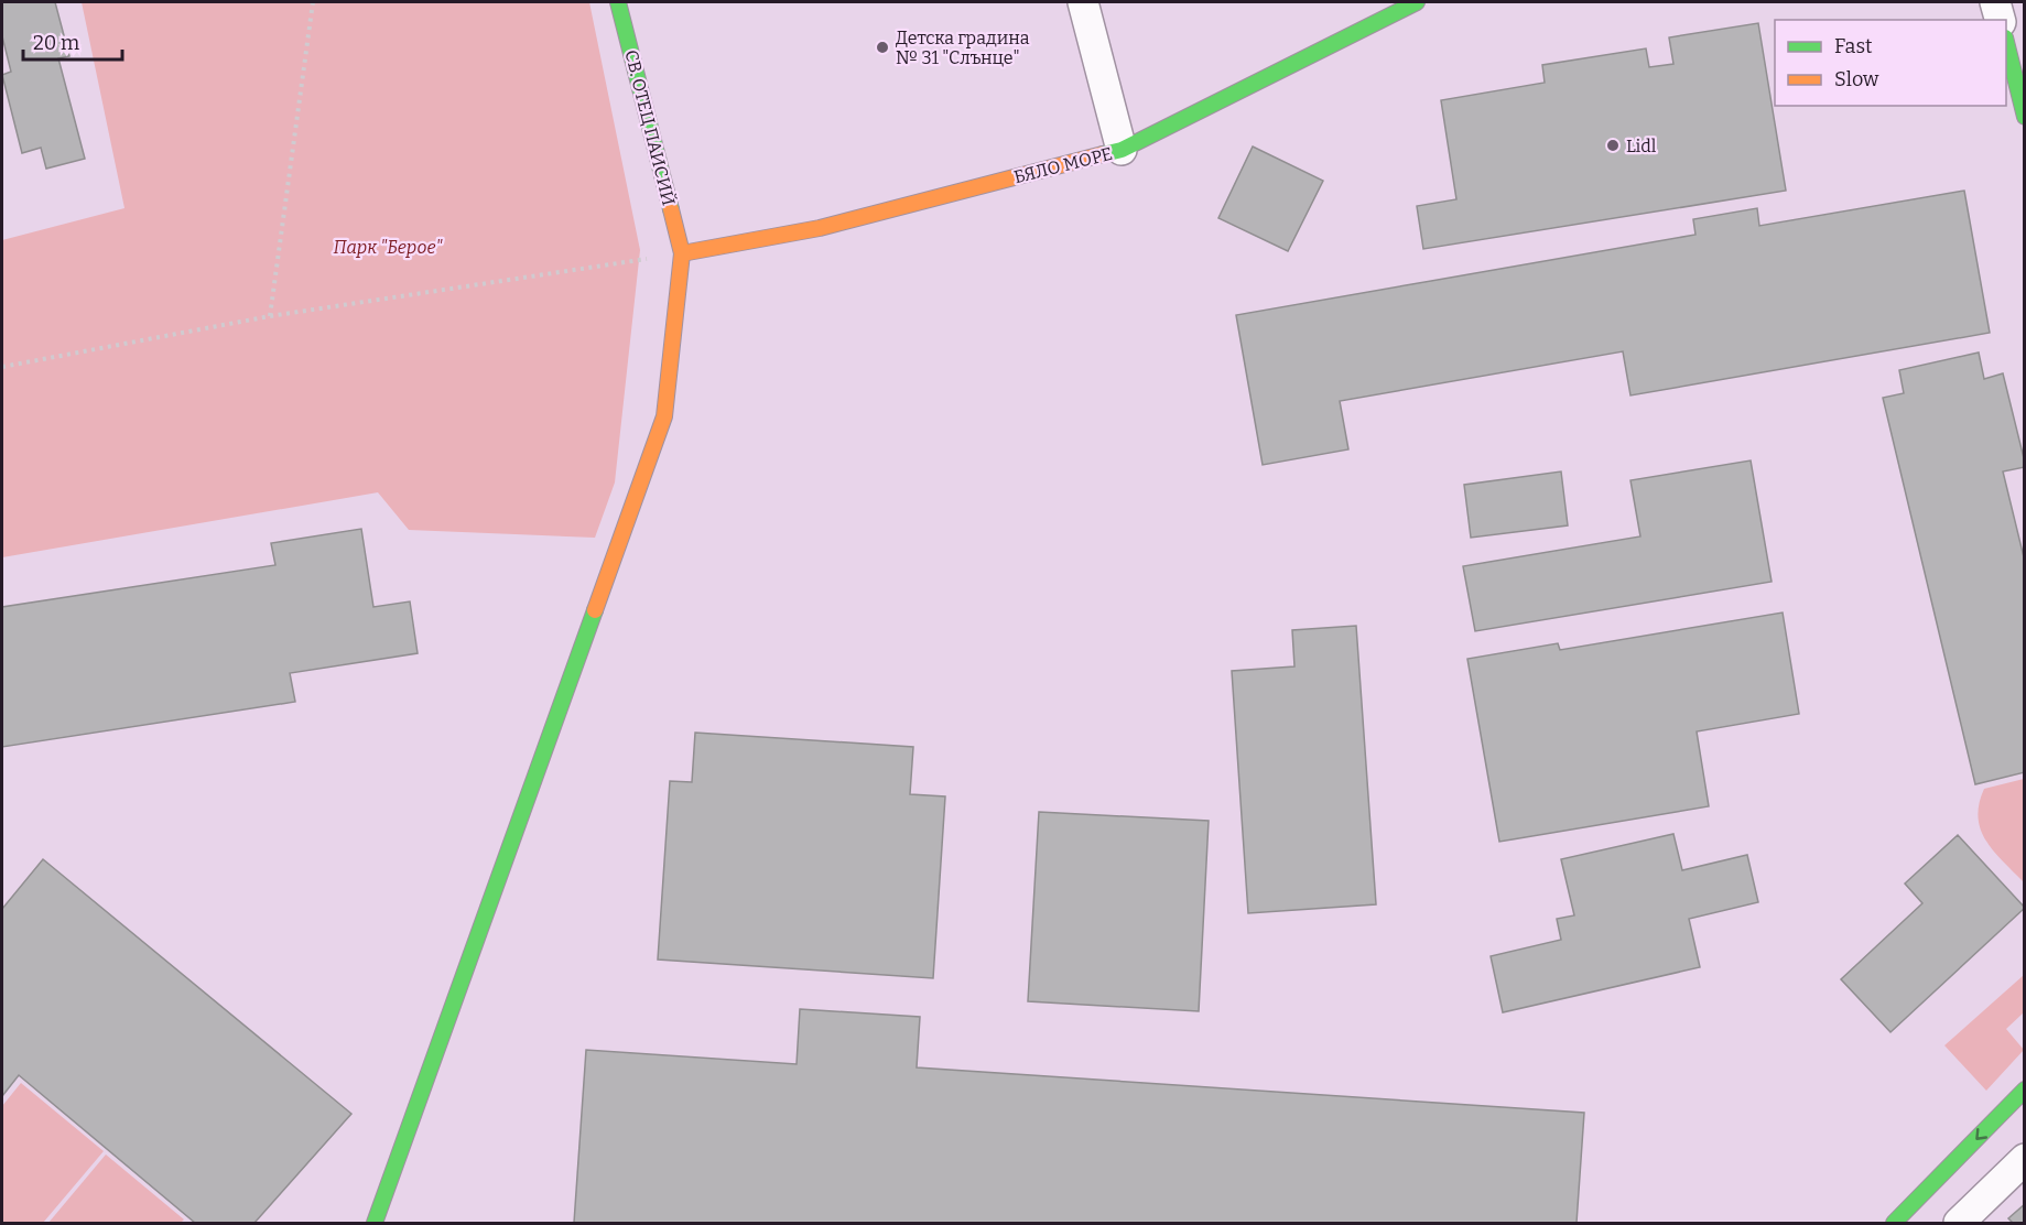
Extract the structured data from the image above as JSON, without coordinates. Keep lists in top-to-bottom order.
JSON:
{
  "streets": {
    "street": ["СВ. ОТЕЦ ПАИСИЙ", "БЯЛО МОРЕ"]
  },
  "crossings": [
    ["СВ. ОТЕЦ ПАИСИЙ", "БЯЛО МОРЕ"]
  ],
  "parks": ["Парк \"Берое\""],
  "places": ["Детска градина № 31 \"Слънце\"", "Lidl"],
  "legend": ["Fast", "Slow"],
  "scale_bar": "20 m"
}
